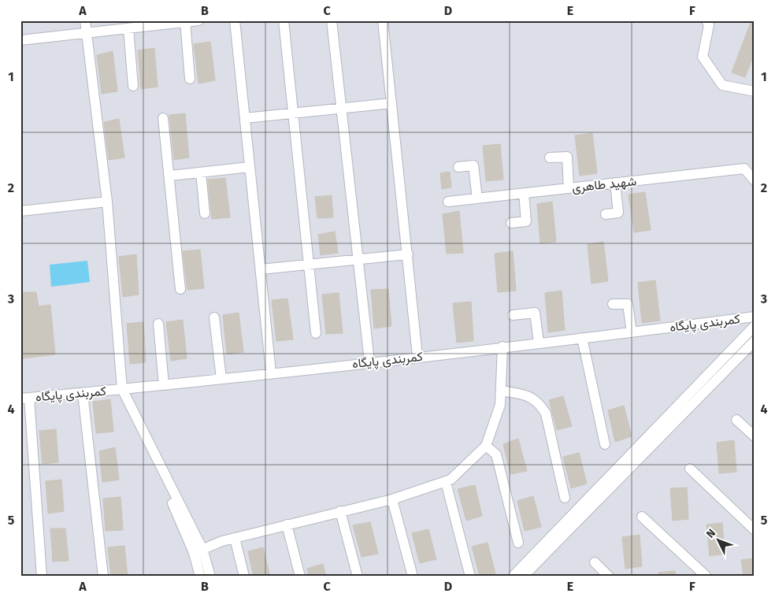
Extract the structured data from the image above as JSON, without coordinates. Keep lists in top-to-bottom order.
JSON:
{
  "streets": {
    "street": ["شهید طاهری", "کمربندی پایگاه"]
  },
  "north": "top left",
  "grid": {
    "columns": [
      "A",
      "B",
      "C",
      "D",
      "E",
      "F"
    ],
    "rows": [
      "1",
      "2",
      "3",
      "4",
      "5"
    ]
  }
}
